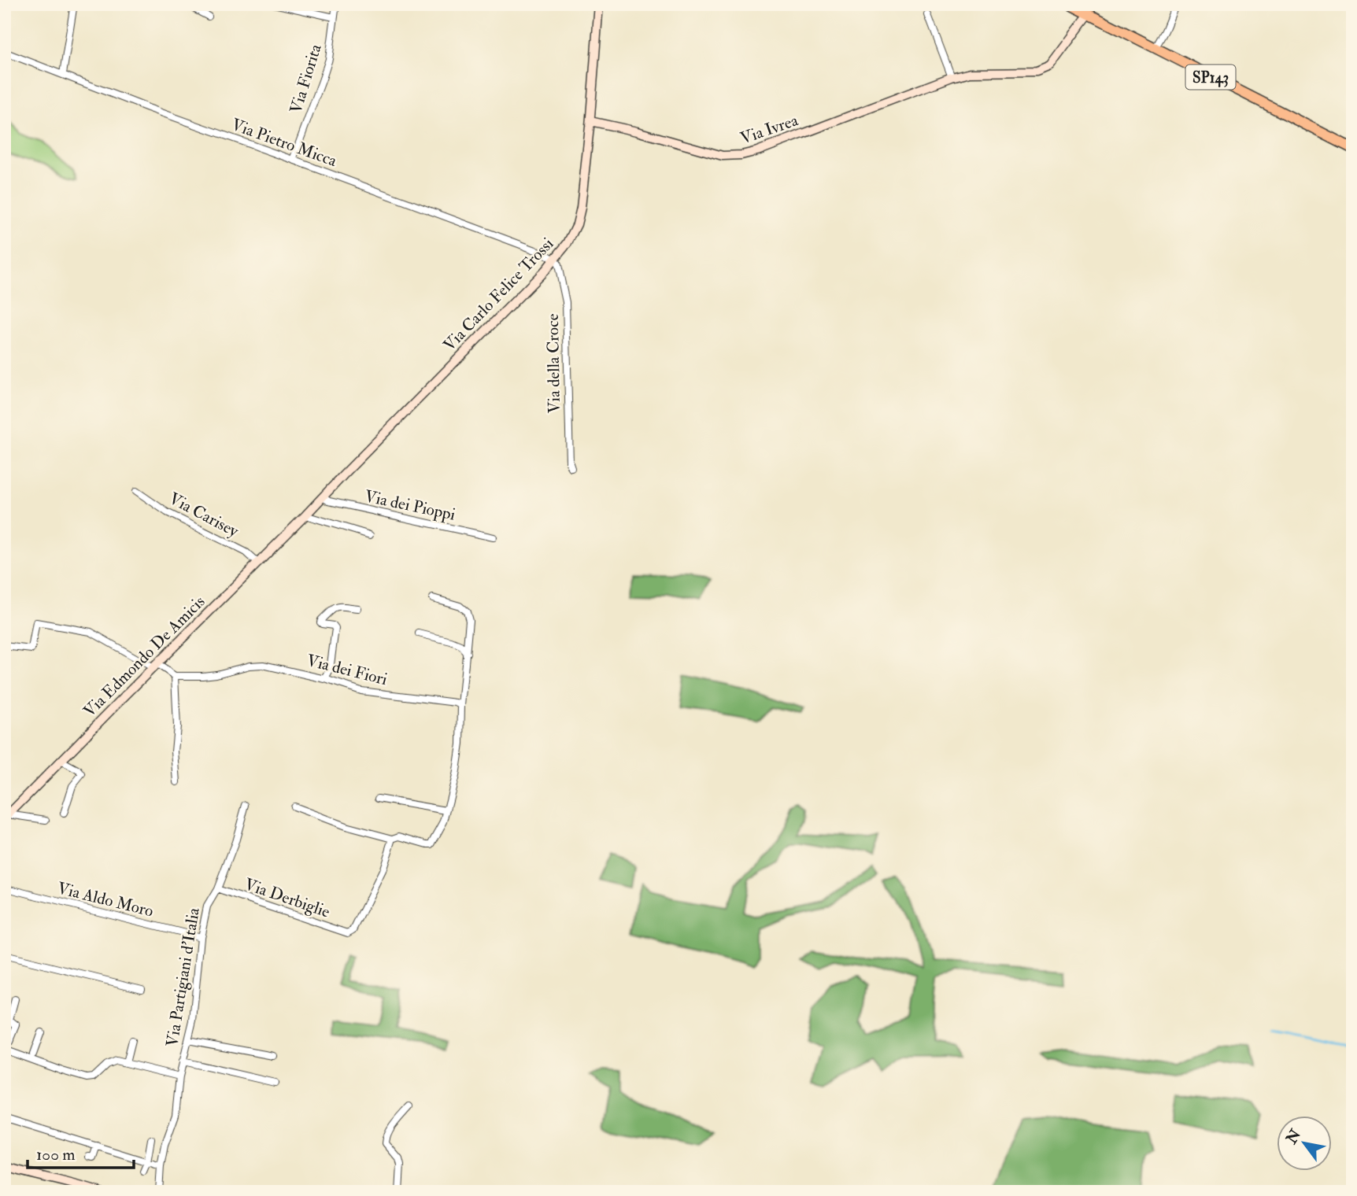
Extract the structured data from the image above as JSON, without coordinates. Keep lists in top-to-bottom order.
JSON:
{
  "streets": {
    "main road": ["SP143"],
    "street": [
      "Via Fiorita",
      "Via Ivrea",
      "Via Pietro Micca",
      "Via Carlo Felice Trossi",
      "Via della Croce",
      "Via dei Pioppi",
      "Via Carisey",
      "Via Edmondo De Amicis",
      "Via dei Fiori",
      "Via Derbiglie",
      "Via Aldo Moro",
      "Via Partigiani d'Italia"
    ]
  },
  "crossings": [
    ["SP143", "Via Ivrea"],
    ["Via Fiorita", "Via Pietro Micca"],
    ["Via Ivrea", "Via Carlo Felice Trossi"],
    ["Via Pietro Micca", "Via Carlo Felice Trossi"],
    ["Via Pietro Micca", "Via della Croce"],
    ["Via Carlo Felice Trossi", "Via della Croce"],
    ["Via Carlo Felice Trossi", "Via Edmondo De Amicis"],
    ["Via dei Pioppi", "Via Edmondo De Amicis"],
    ["Via Carisey", "Via Edmondo De Amicis"],
    ["Via Derbiglie", "Via Partigiani d'Italia"],
    ["Via Aldo Moro", "Via Partigiani d'Italia"]
  ],
  "scale_bar": "100 m",
  "north": "top left"
}
